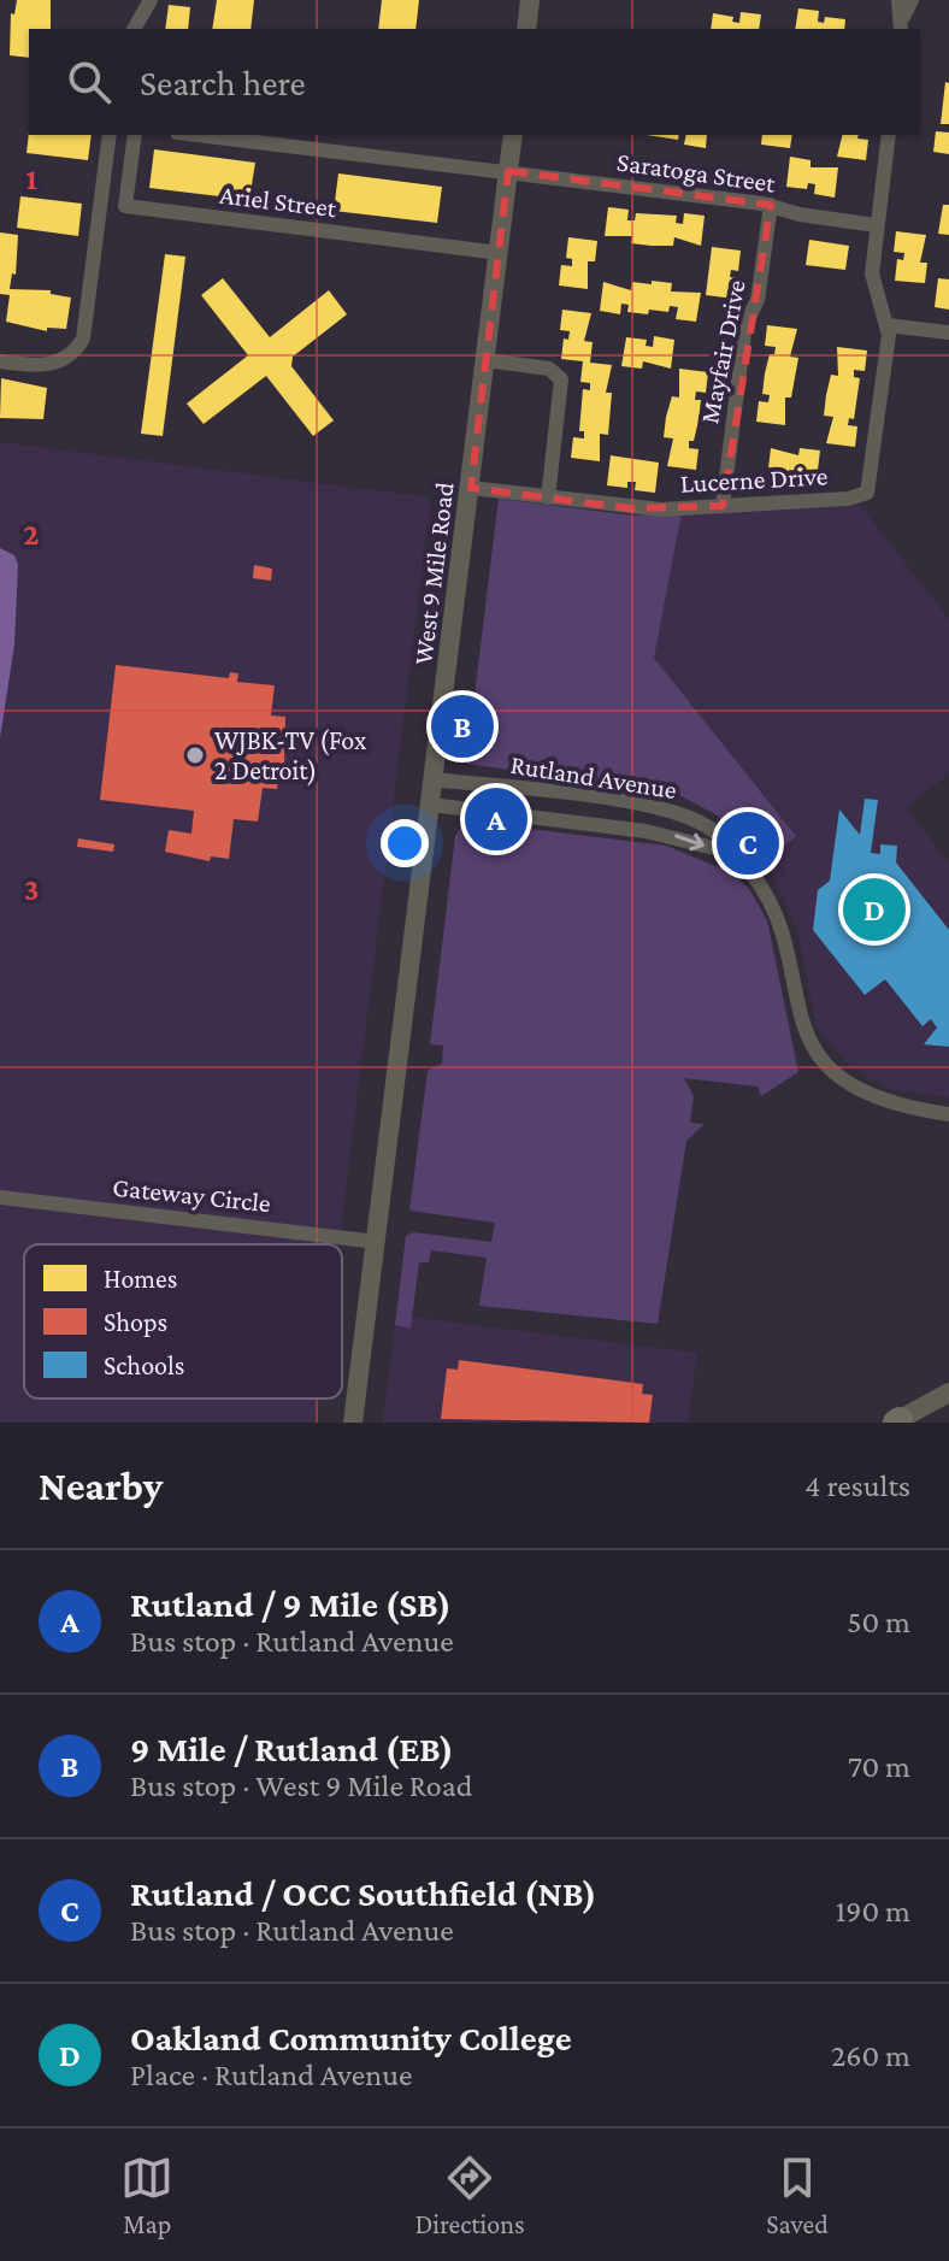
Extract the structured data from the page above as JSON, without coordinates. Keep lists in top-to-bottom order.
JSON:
{
  "streets": {
    "main road": ["West 9 Mile Road"],
    "street": [
      "Saratoga Street",
      "Ariel Street",
      "Mayfair Drive",
      "Lucerne Drive",
      "Rutland Avenue",
      "Gateway Circle"
    ]
  },
  "crossings": [
    ["Saratoga Street", "Ariel Street"],
    ["Saratoga Street", "Mayfair Drive"],
    ["Saratoga Street", "West 9 Mile Road"],
    ["Ariel Street", "West 9 Mile Road"],
    ["Mayfair Drive", "Lucerne Drive"],
    ["Lucerne Drive", "West 9 Mile Road"],
    ["West 9 Mile Road", "Rutland Avenue"],
    ["West 9 Mile Road", "Gateway Circle"]
  ],
  "places": ["WJBK-TV (Fox 2 Detroit)"],
  "legend": ["Homes", "Shops", "Schools"],
  "page": {
    "search": "Search here",
    "pins": [
      "B",
      "A",
      "C",
      "D"
    ],
    "heading": ["Nearby", "4 results"],
    "list": [
      {
        "mark": "A",
        "name": "Rutland / 9 Mile (SB)",
        "note": "Bus stop · Rutland Avenue",
        "value": "50 m"
      },
      {
        "mark": "B",
        "name": "9 Mile / Rutland (EB)",
        "note": "Bus stop · West 9 Mile Road",
        "value": "70 m"
      },
      {
        "mark": "C",
        "name": "Rutland / OCC Southfield (NB)",
        "note": "Bus stop · Rutland Avenue",
        "value": "190 m"
      },
      {
        "mark": "D",
        "name": "Oakland Community College",
        "note": "Place · Rutland Avenue",
        "value": "260 m"
      }
    ],
    "nav": ["Map", "Directions", "Saved"]
  },
  "grid": {
    "rows": ["1", "2", "3"]
  }
}
